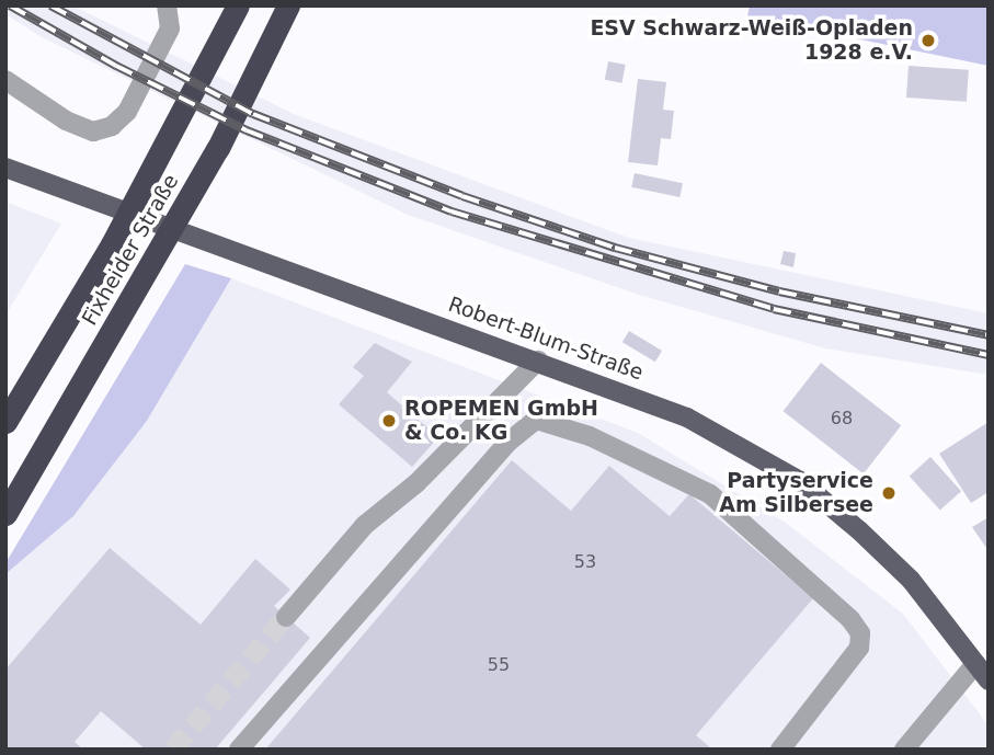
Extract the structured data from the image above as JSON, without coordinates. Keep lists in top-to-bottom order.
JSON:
{
  "streets": {
    "highway": ["Fixheider Straße"],
    "main road": ["Robert-Blum-Straße"]
  },
  "places": ["ESV Schwarz-Weiß-Opladen 1928 e.V.", "ROPEMEN GmbH & Co. KG", "Partyservice Am Silbersee"],
  "house_numbers": ["68", "53", "55"]
}
